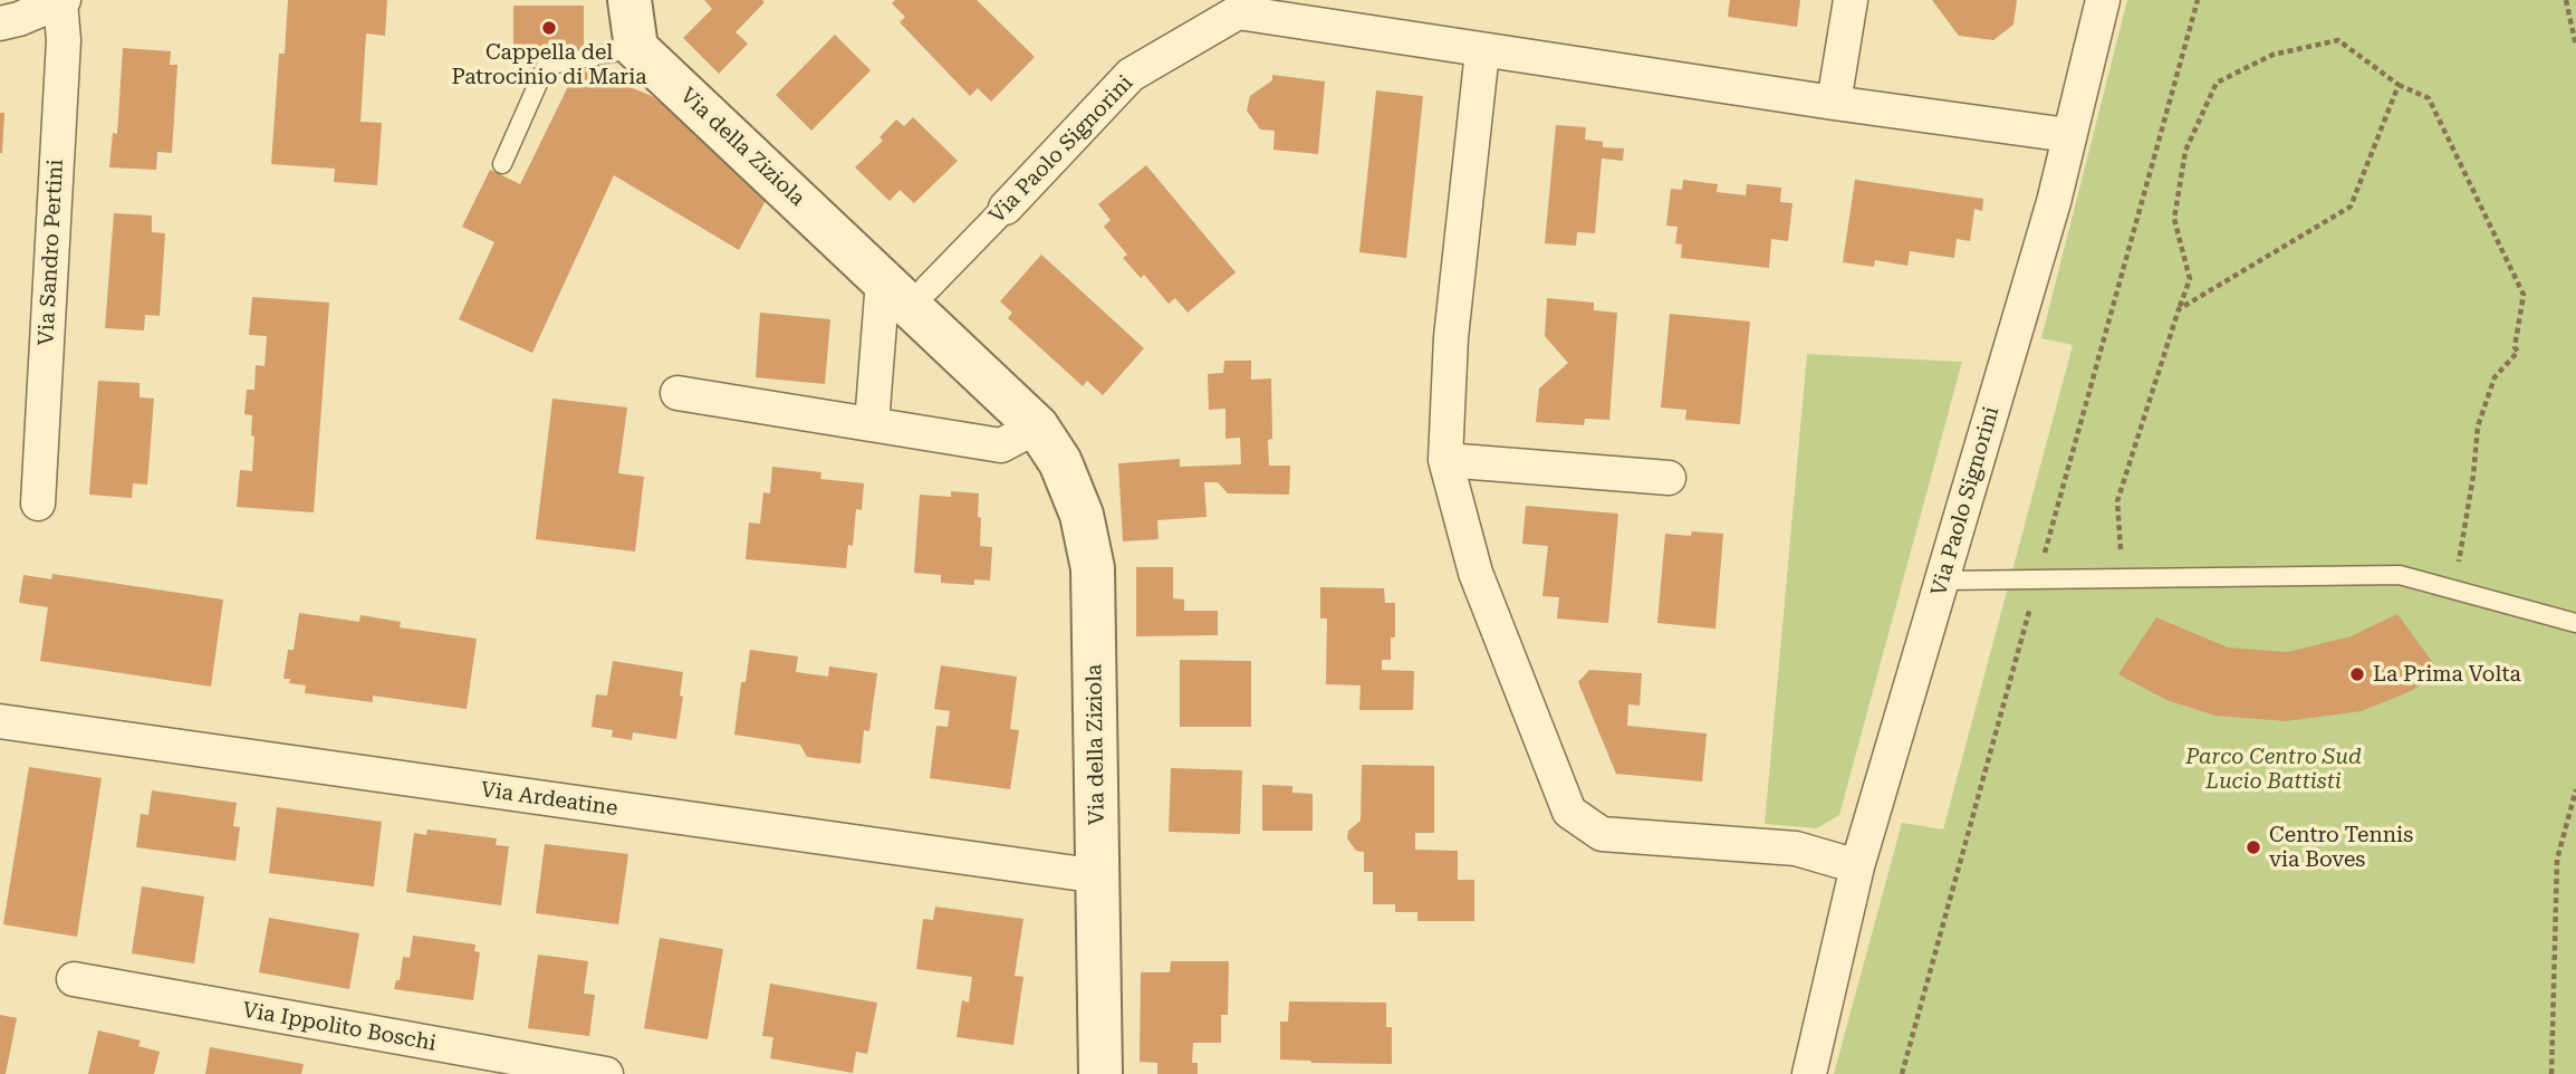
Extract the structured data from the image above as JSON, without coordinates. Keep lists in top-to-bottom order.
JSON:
{
  "streets": {
    "street": [
      "Via della Ziziola",
      "Via Paolo Signorini",
      "Via Sandro Pertini",
      "Via Ardeatine",
      "Via Ippolito Boschi"
    ]
  },
  "crossings": [
    ["Via della Ziziola", "Via Ardeatine"]
  ],
  "parks": ["Parco Centro Sud Lucio Battisti"],
  "places": ["Cappella del Patrocinio di Maria", "La Prima Volta", "Centro Tennis via Boves"]
}
